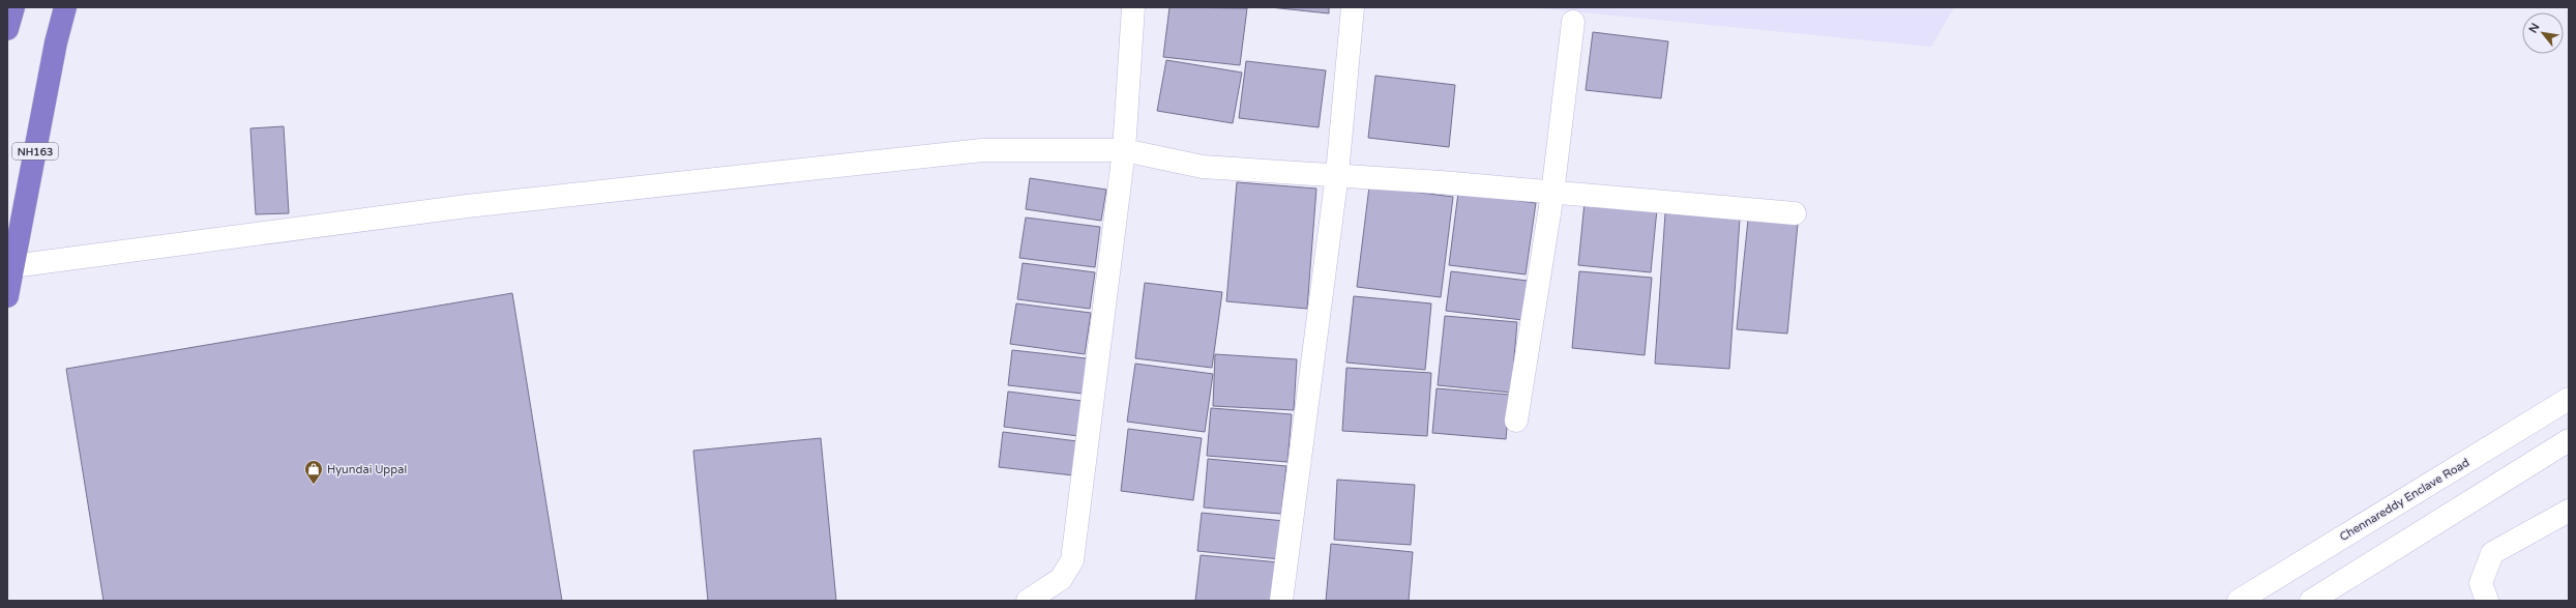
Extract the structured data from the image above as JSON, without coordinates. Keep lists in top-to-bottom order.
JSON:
{
  "streets": {
    "highway": ["NH163"],
    "street": ["Chennareddy Enclave Road"]
  },
  "places": {
    "shop": ["Hyundai Uppal"]
  },
  "north": "top left"
}
